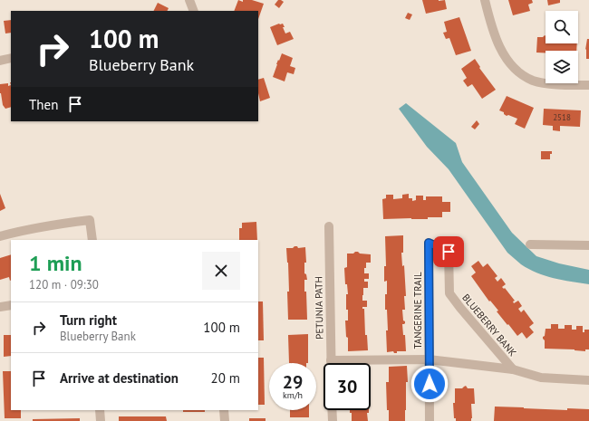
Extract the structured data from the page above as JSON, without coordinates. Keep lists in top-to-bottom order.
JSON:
{
  "streets": {
    "street": ["PETUNIA PATH", "TANGERINE TRAIL", "BLUEBERRY BANK"]
  },
  "crossings": [
    ["PETUNIA PATH", "BLUEBERRY BANK"],
    ["TANGERINE TRAIL", "BLUEBERRY BANK"]
  ],
  "house_numbers": ["2518"],
  "page": {
    "turn": ["100 m", "Blueberry Bank"],
    "then": "Then",
    "heading": ["1 min", "120 m · 09:30"],
    "list": [
      {
        "name": "Turn right",
        "note": "Blueberry Bank",
        "value": "100 m"
      },
      {
        "name": "Arrive at destination",
        "value": "20 m"
      }
    ],
    "speed": "29 km/h",
    "limit": "30"
  }
}
